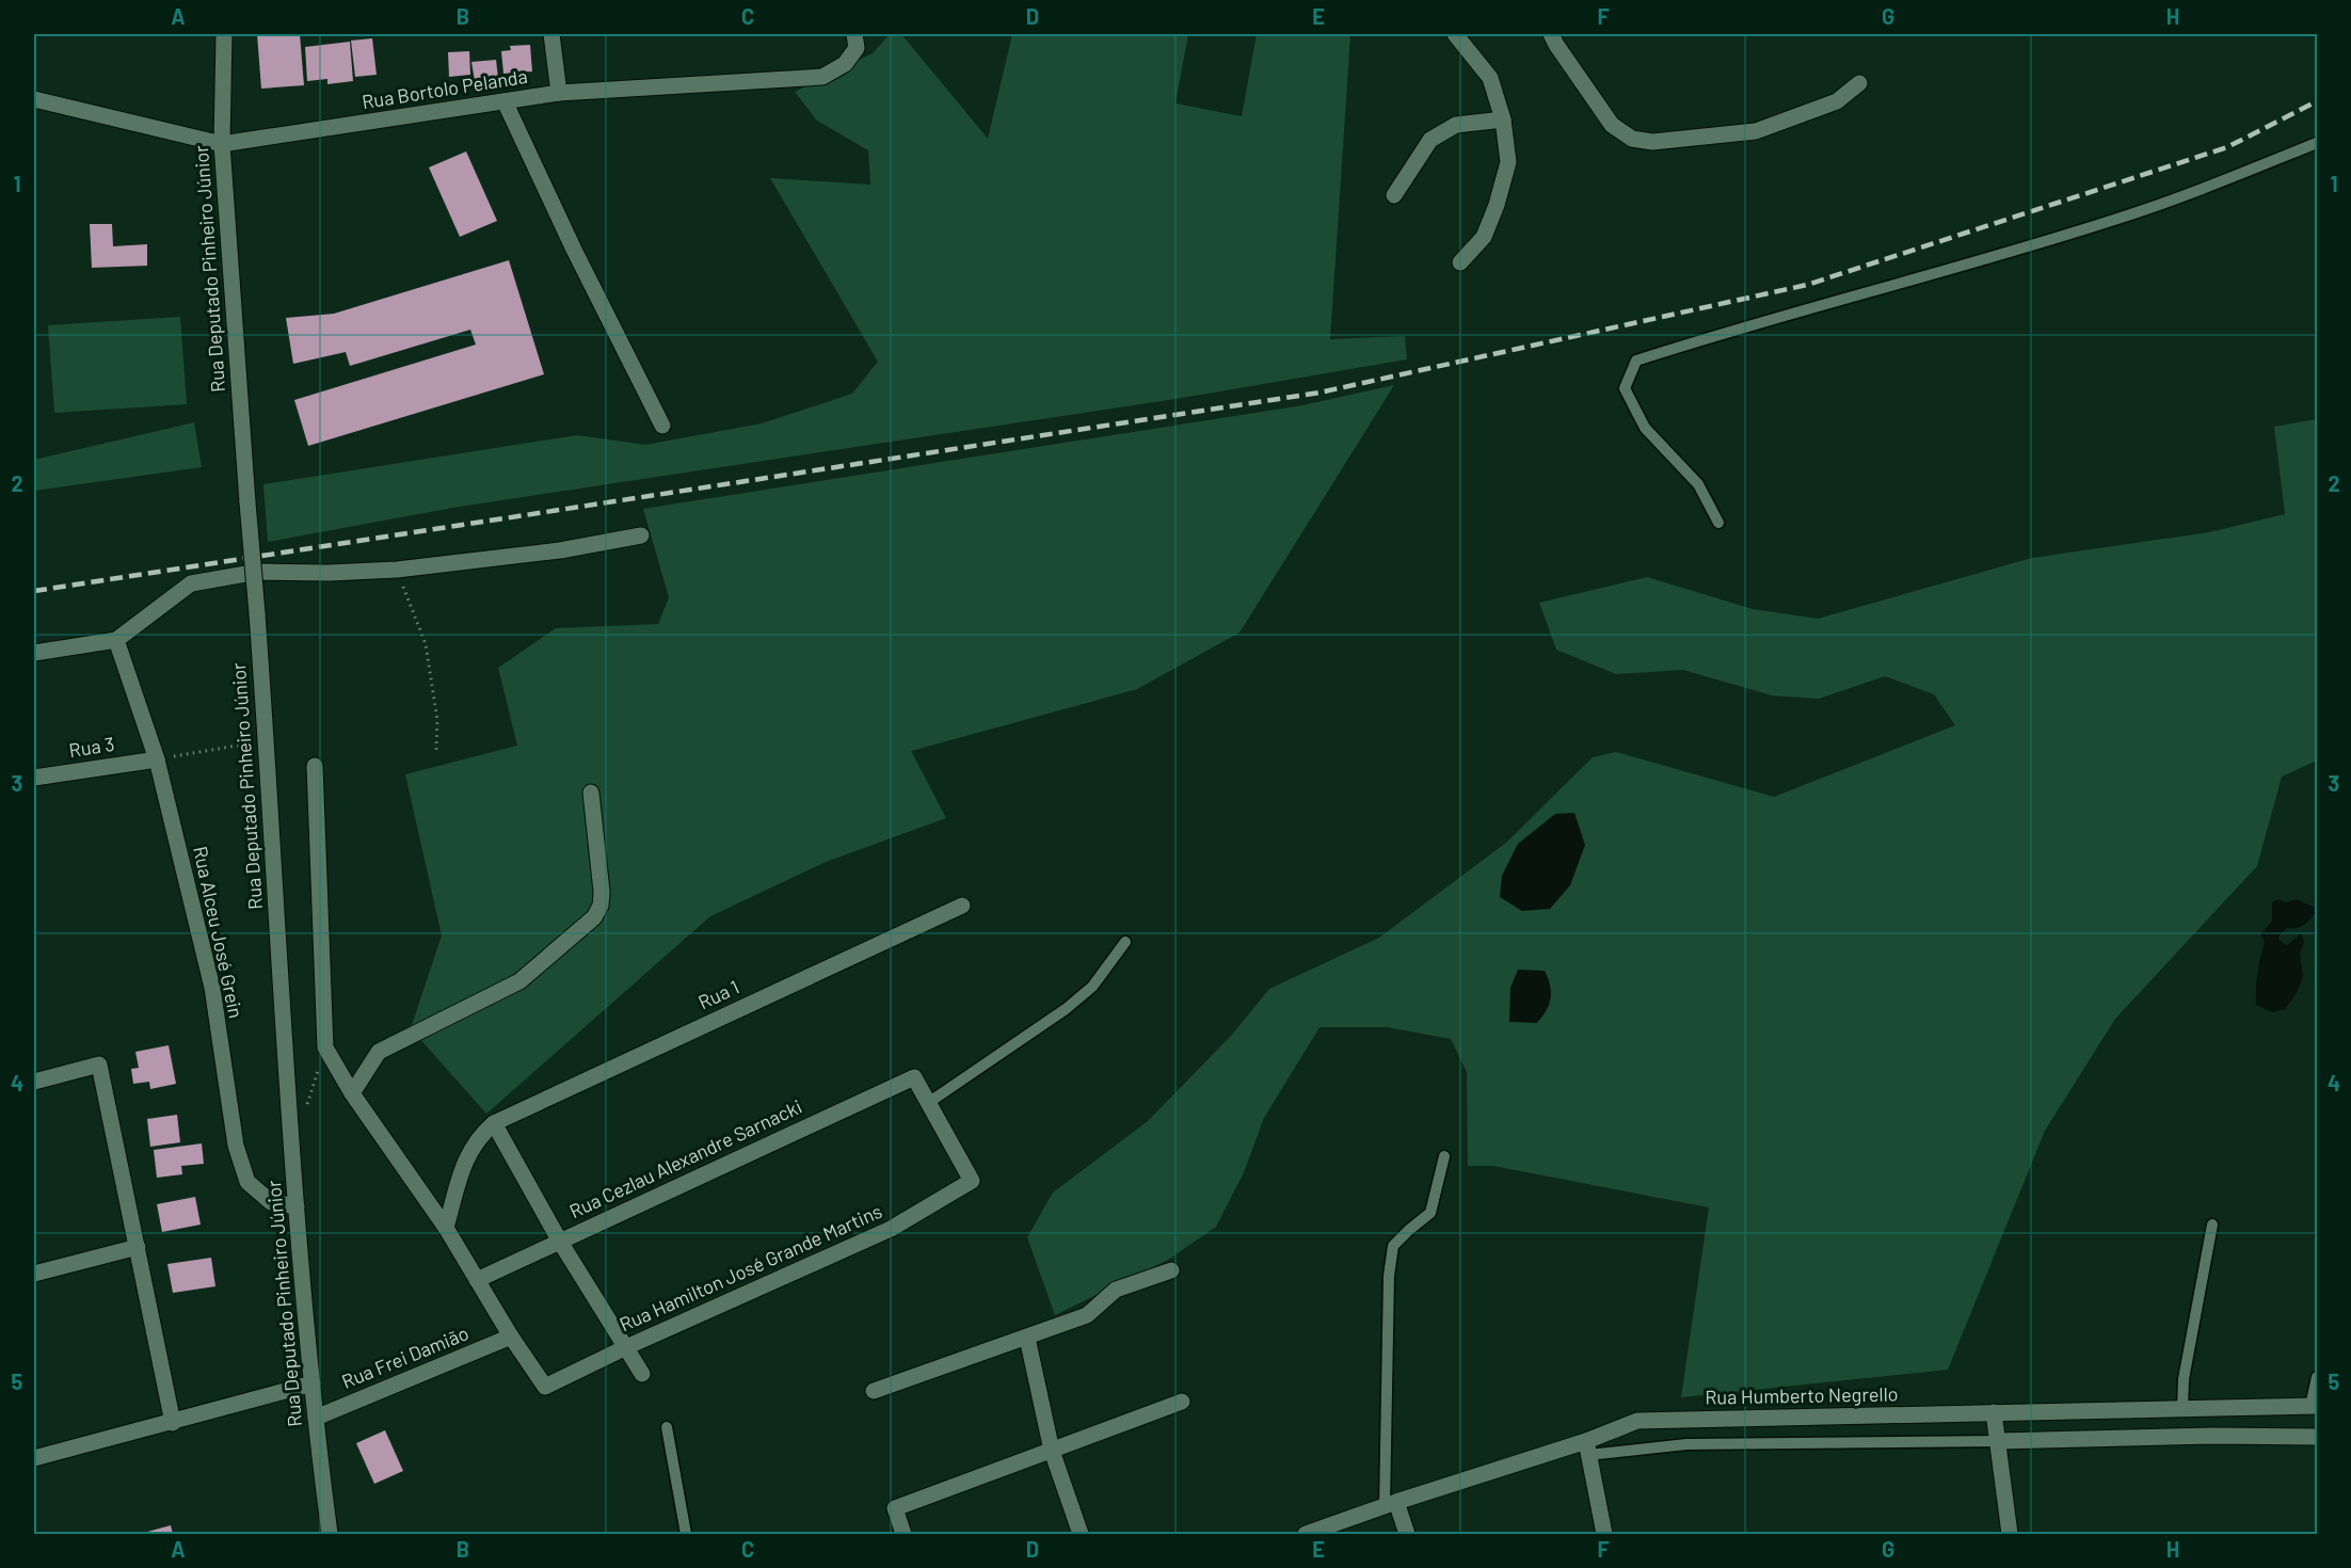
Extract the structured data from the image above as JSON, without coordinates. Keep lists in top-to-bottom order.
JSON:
{
  "streets": {
    "street": [
      "Rua Bortolo Pelanda",
      "Rua Deputado Pinheiro Júnior",
      "Rua 3",
      "Rua Alceu José Grein",
      "Rua 1",
      "Rua Cezlau Alexandre Sarnacki",
      "Rua Hamilton José Grande Martins",
      "Rua Frei Damião",
      "Rua Humberto Negrello"
    ]
  },
  "crossings": [
    ["Rua Bortolo Pelanda", "Rua Deputado Pinheiro Júnior"],
    ["Rua Deputado Pinheiro Júnior", "Rua Alceu José Grein"],
    ["Rua Deputado Pinheiro Júnior", "Rua Frei Damião"],
    ["Rua 3", "Rua Alceu José Grein"],
    ["Rua Cezlau Alexandre Sarnacki", "Rua Hamilton José Grande Martins"],
    ["Rua Hamilton José Grande Martins", "Rua Frei Damião"]
  ],
  "grid": {
    "columns": [
      "A",
      "B",
      "C",
      "D",
      "E",
      "F",
      "G",
      "H"
    ],
    "rows": [
      "1",
      "2",
      "3",
      "4",
      "5"
    ]
  }
}
